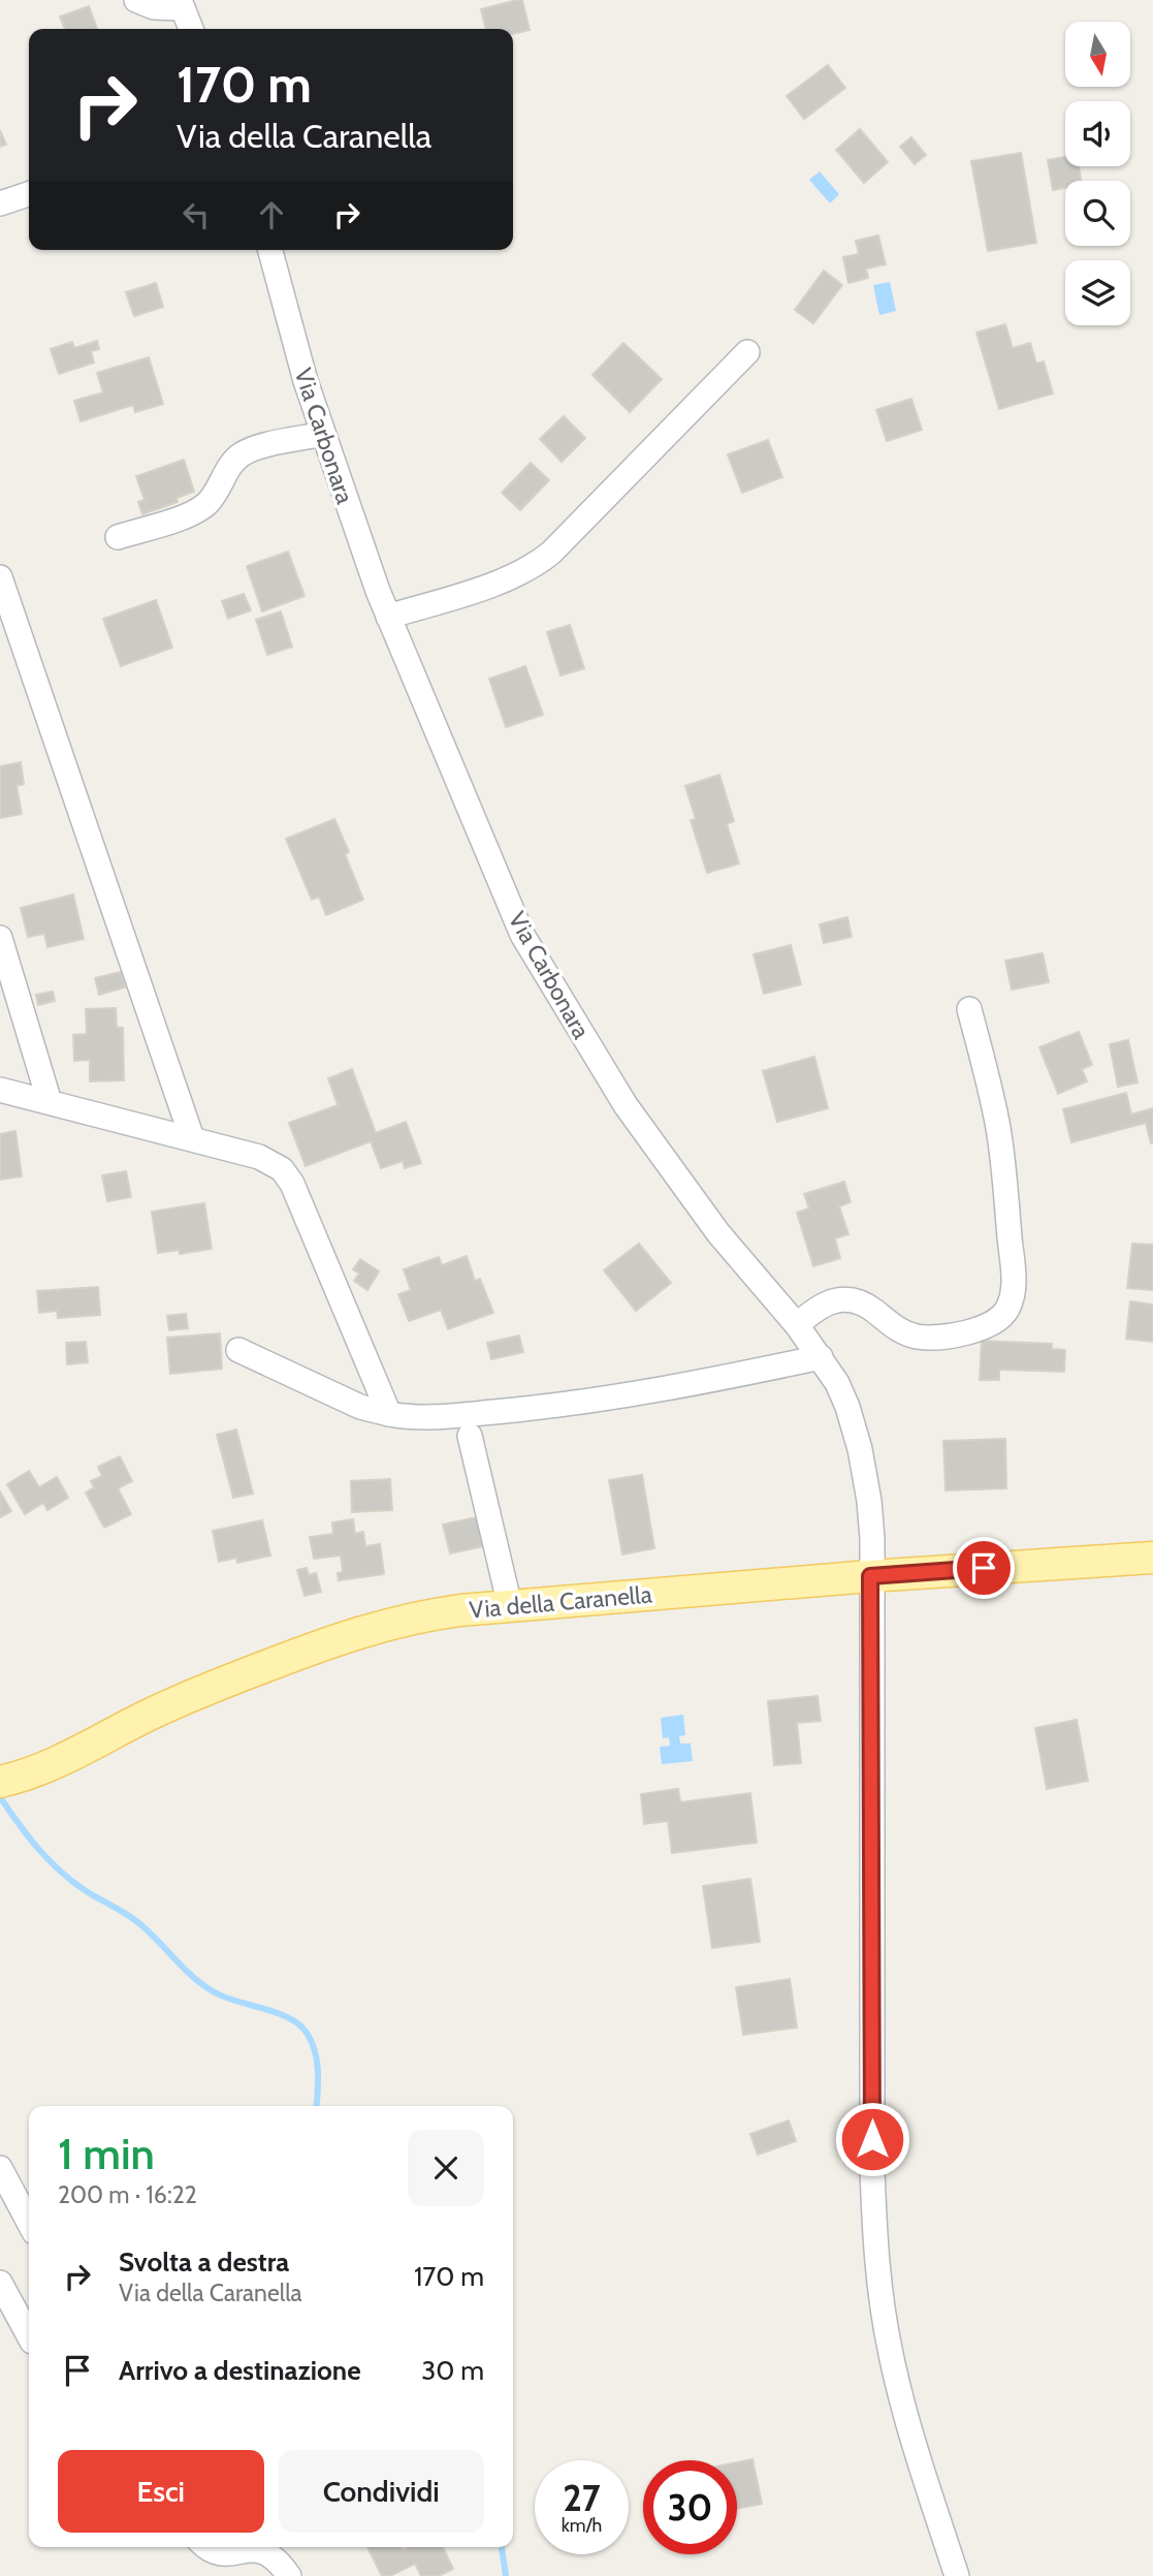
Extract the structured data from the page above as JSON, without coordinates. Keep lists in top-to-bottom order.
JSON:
{
  "streets": {
    "main road": ["Via della Caranella"],
    "street": ["Via Carbonara"]
  },
  "crossings": [
    ["Via Carbonara", "Via della Caranella"]
  ],
  "north": "bottom",
  "page": {
    "turn": ["170 m", "Via della Caranella"],
    "heading": ["1 min", "200 m · 16:22"],
    "list": [
      {
        "name": "Svolta a destra",
        "note": "Via della Caranella",
        "value": "170 m"
      },
      {
        "name": "Arrivo a destinazione",
        "value": "30 m"
      }
    ],
    "buttons": ["Esci", "Condividi"],
    "speed": "27 km/h",
    "limit": "30"
  }
}
